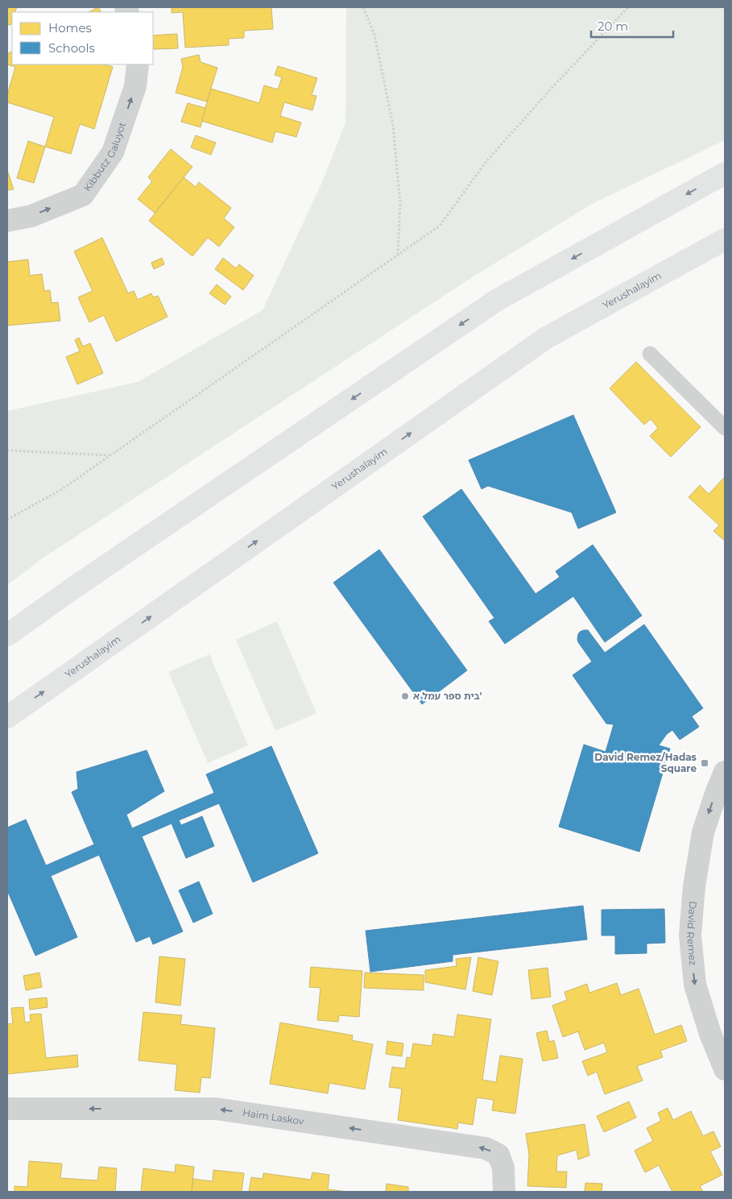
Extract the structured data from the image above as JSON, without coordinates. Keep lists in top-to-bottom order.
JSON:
{
  "streets": {
    "highway": ["Yerushalayim"],
    "street": ["Kibbutz Galuyot", "David Remez", "Haim Laskov"]
  },
  "one_way": ["Kibbutz Galuyot", "David Remez", "Haim Laskov"],
  "places": {
    "other": ["בית ספר עמל א'"],
    "transit": ["David Remez/Hadas Square"]
  },
  "legend": ["Homes", "Schools"],
  "scale_bar": "20 m"
}
